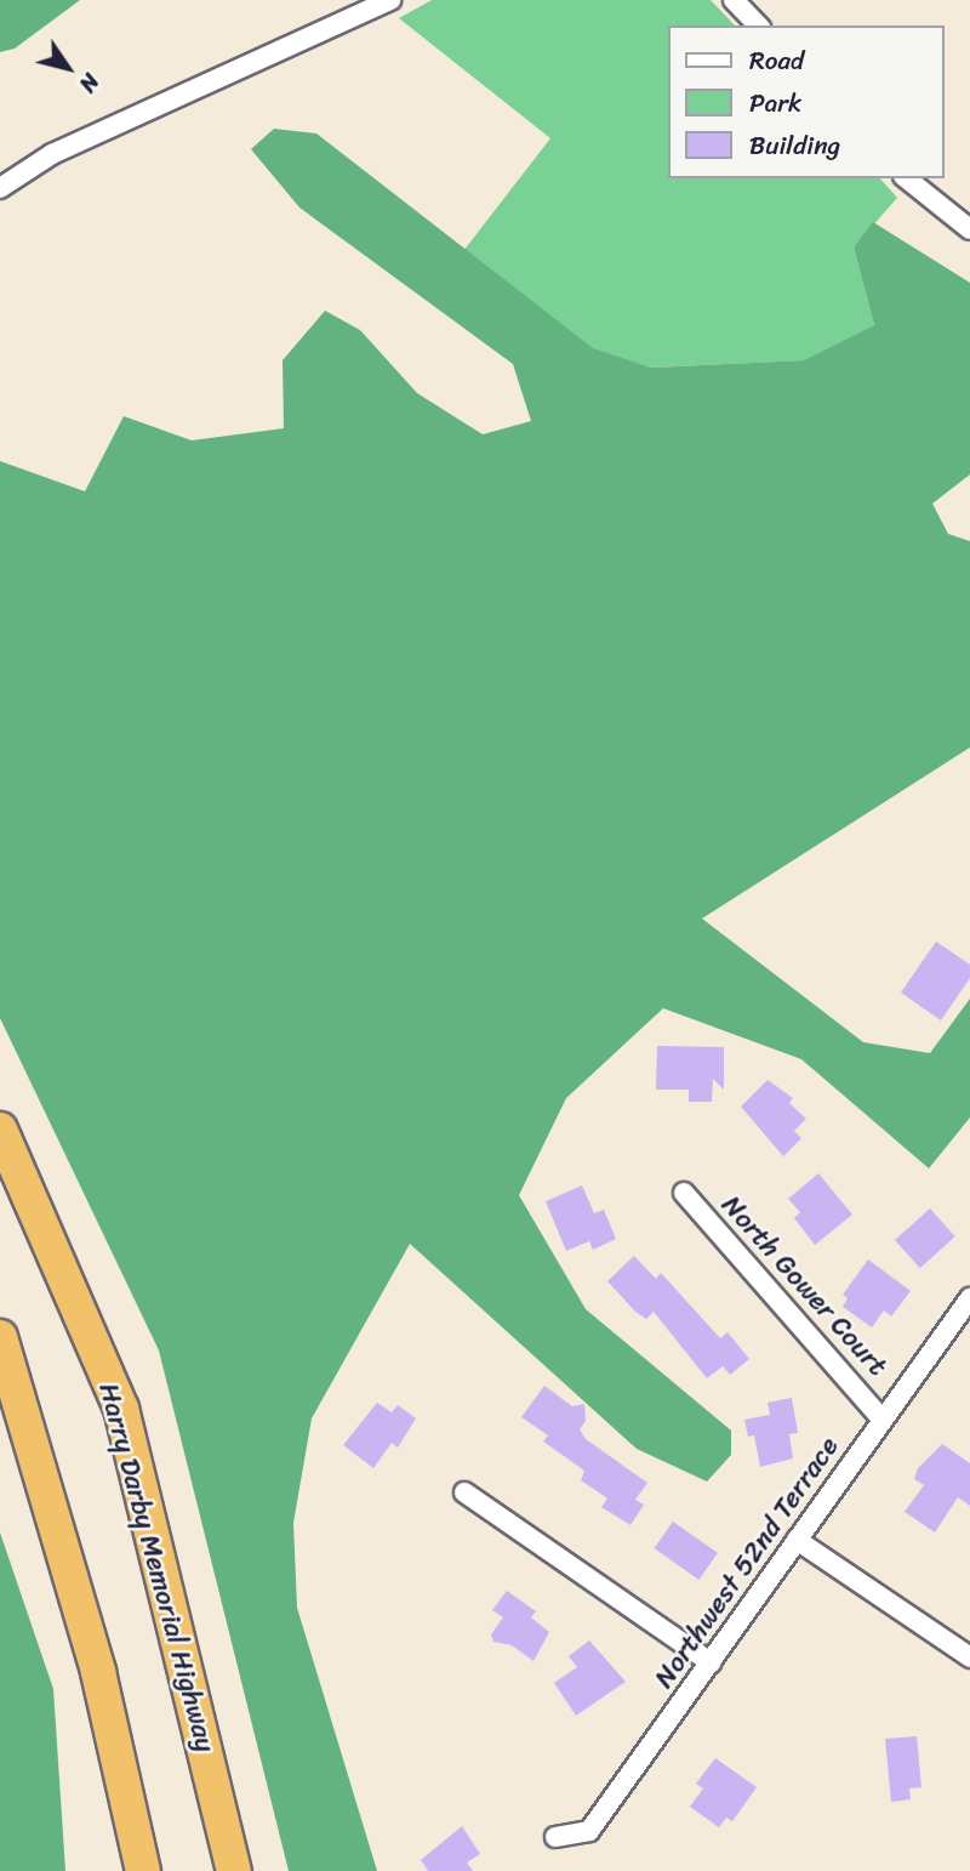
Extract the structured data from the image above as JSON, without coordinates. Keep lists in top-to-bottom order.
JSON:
{
  "streets": {
    "highway": ["Harry Darby Memorial Highway"],
    "street": ["North Gower Court", "Northwest 52nd Terrace"]
  },
  "crossings": [
    ["North Gower Court", "Northwest 52nd Terrace"]
  ],
  "legend": ["Road", "Park", "Building"],
  "north": "bottom right"
}
